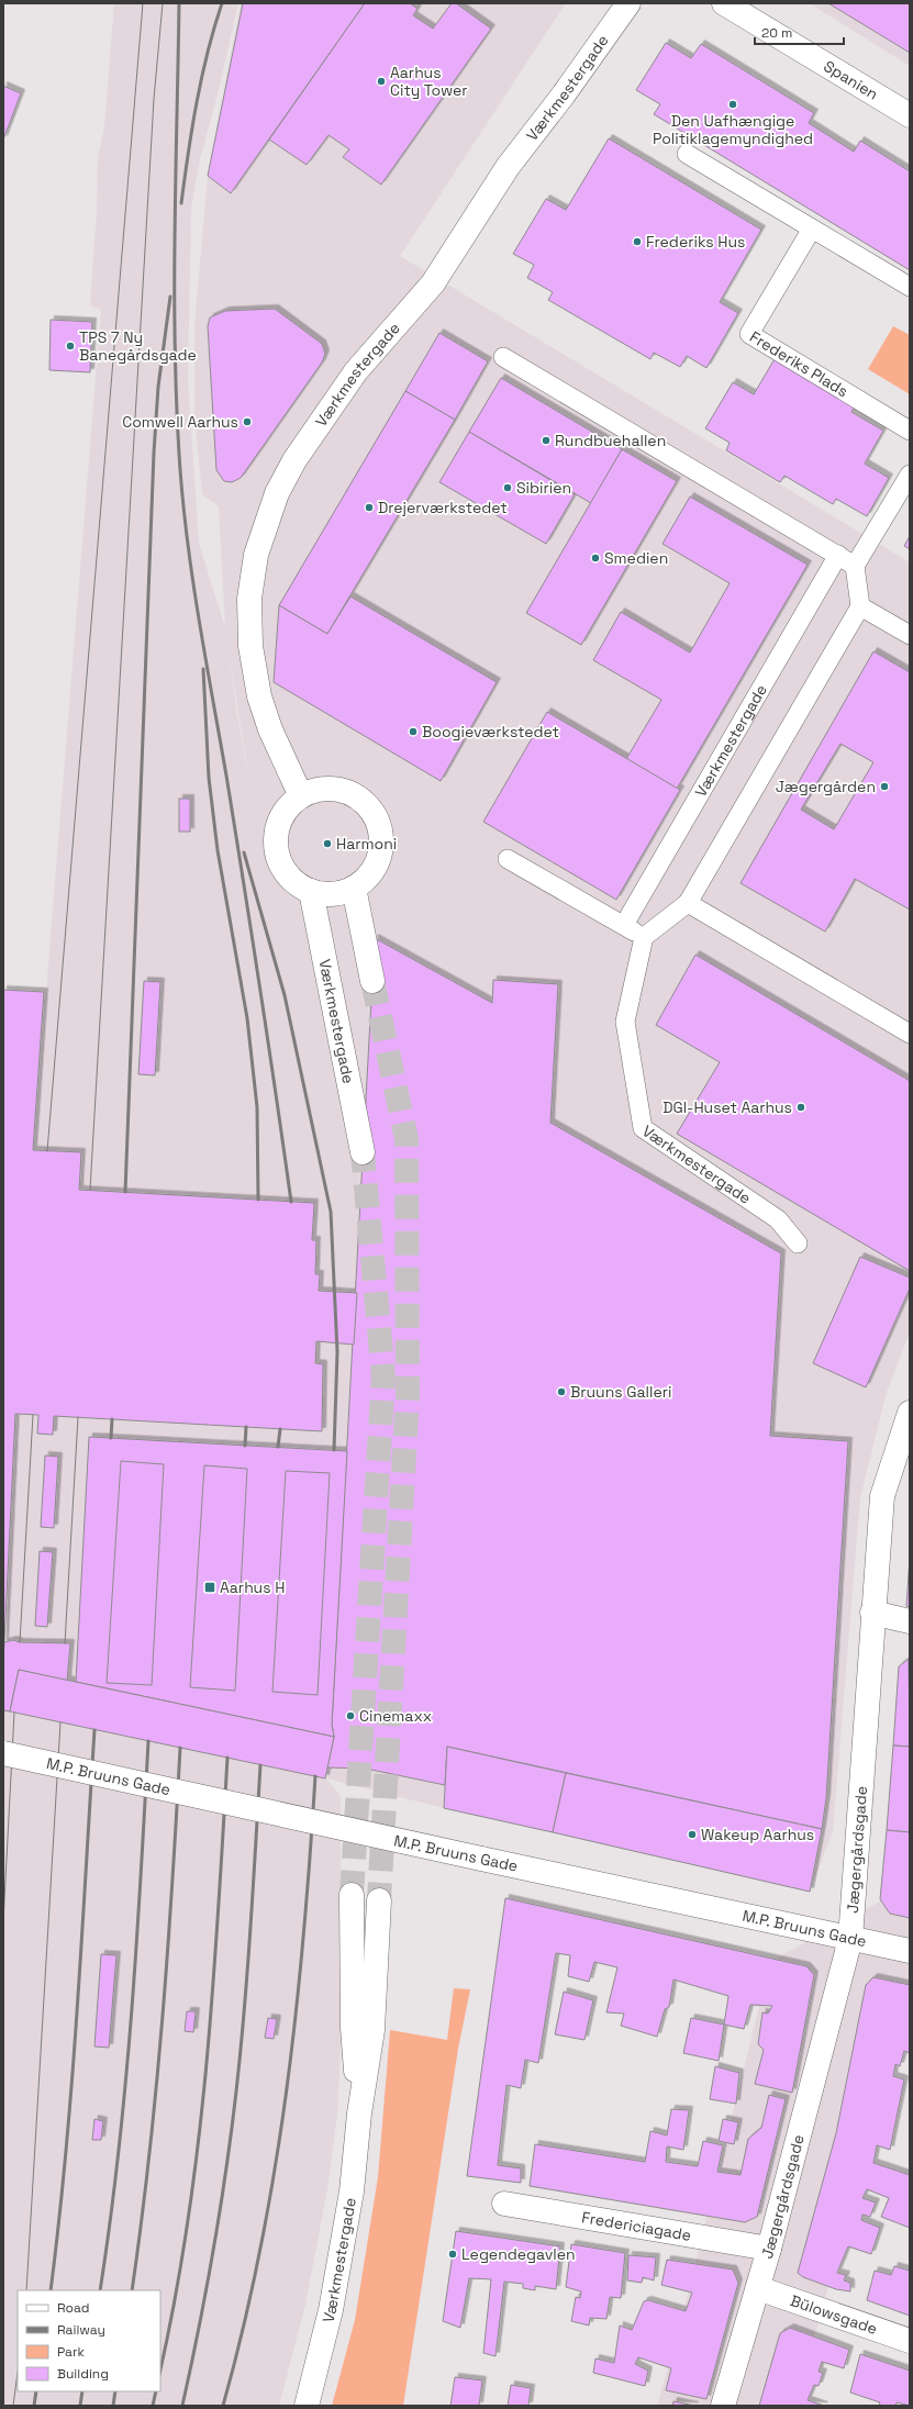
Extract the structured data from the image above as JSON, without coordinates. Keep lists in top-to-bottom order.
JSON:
{
  "streets": {
    "street": [
      "Spanien",
      "Værkmestergade",
      "Frederiks Plads",
      "M.P. Bruuns Gade",
      "Jægergårdsgade",
      "Fredericiagade",
      "Bülowsgade"
    ]
  },
  "crossings": [
    ["M.P. Bruuns Gade", "Jægergårdsgade"],
    ["Jægergårdsgade", "Fredericiagade"],
    ["Jægergårdsgade", "Bülowsgade"]
  ],
  "places": {
    "other": [
      "Aarhus City Tower",
      "Den Uafhængige Politiklagemyndighed",
      "Frederiks Hus",
      "TPS 7 Ny Banegårdsgade",
      "Comwell Aarhus",
      "Rundbuehallen",
      "Sibirien",
      "Drejerværkstedet",
      "Smedien",
      "Boogieværkstedet",
      "Jægergården",
      "Harmoni",
      "DGI-Huset Aarhus",
      "Bruuns Galleri",
      "Cinemaxx",
      "Wakeup Aarhus",
      "Legendegavlen"
    ],
    "transit": ["Aarhus H"]
  },
  "legend": [
    "Road",
    "Railway",
    "Park",
    "Building"
  ],
  "scale_bar": "20 m"
}
